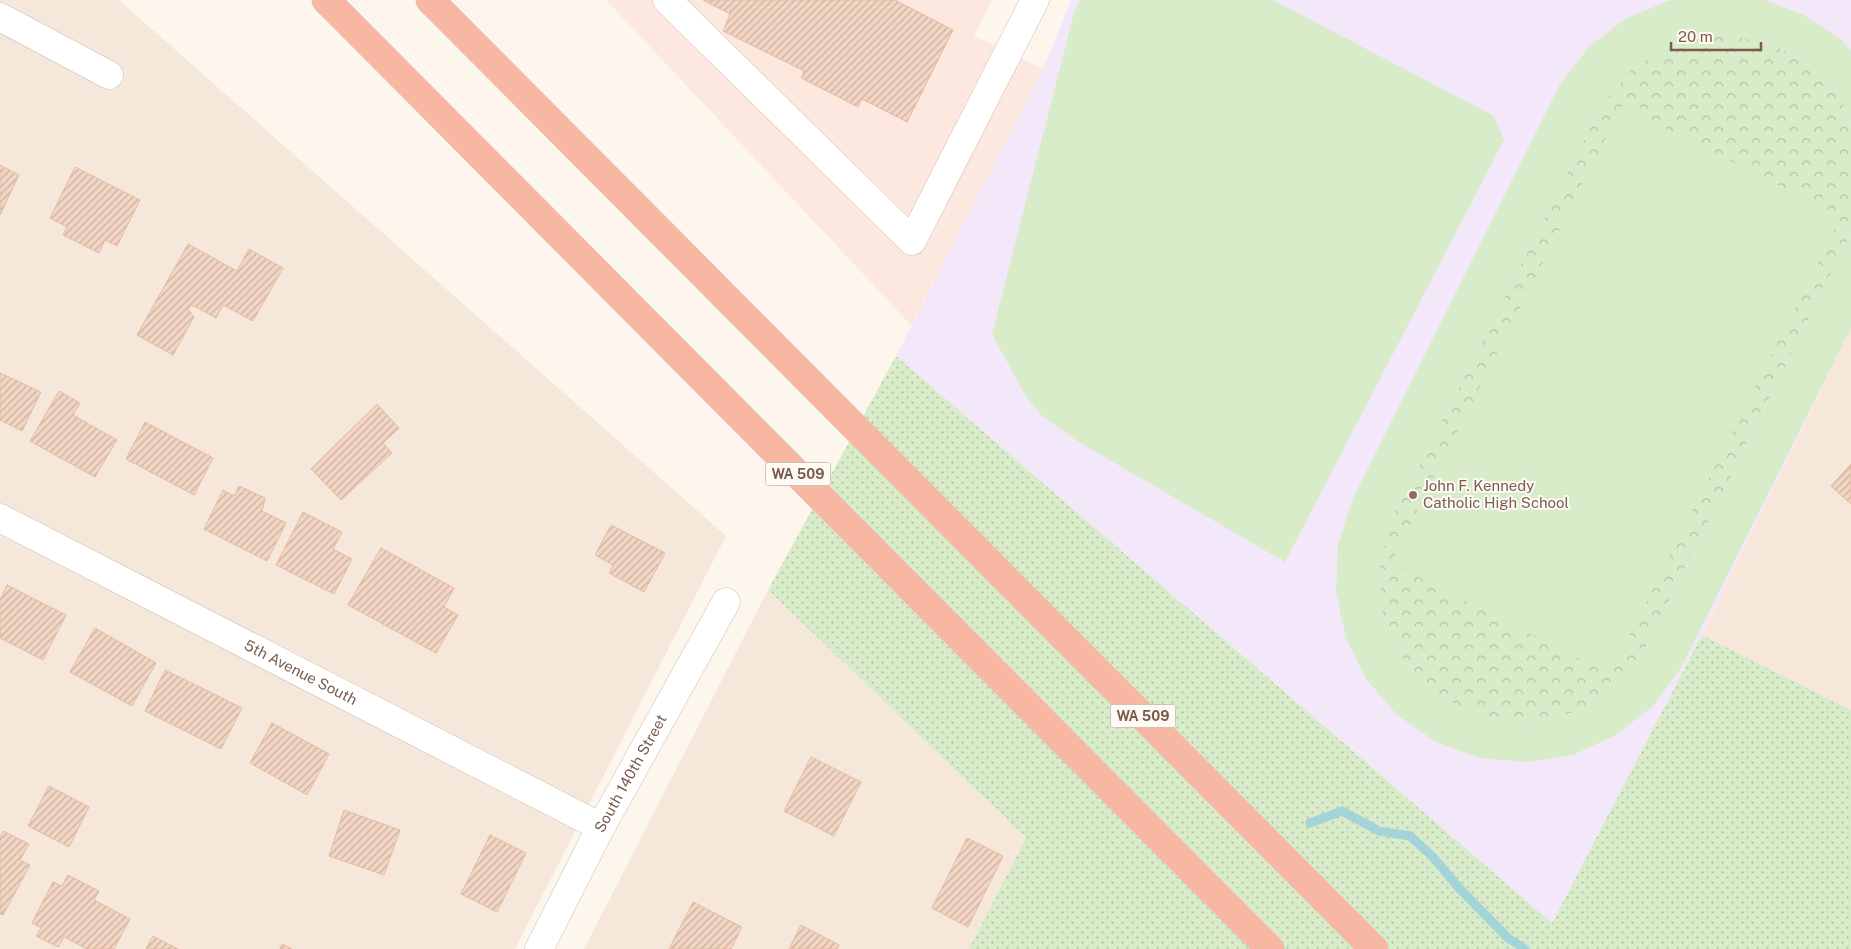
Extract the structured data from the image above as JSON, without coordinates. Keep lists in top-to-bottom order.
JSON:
{
  "streets": {
    "highway": ["WA 509"],
    "street": ["5th Avenue South", "South 140th Street"]
  },
  "crossings": [
    ["5th Avenue South", "South 140th Street"]
  ],
  "places": ["John F. Kennedy Catholic High School"],
  "scale_bar": "20 m"
}
